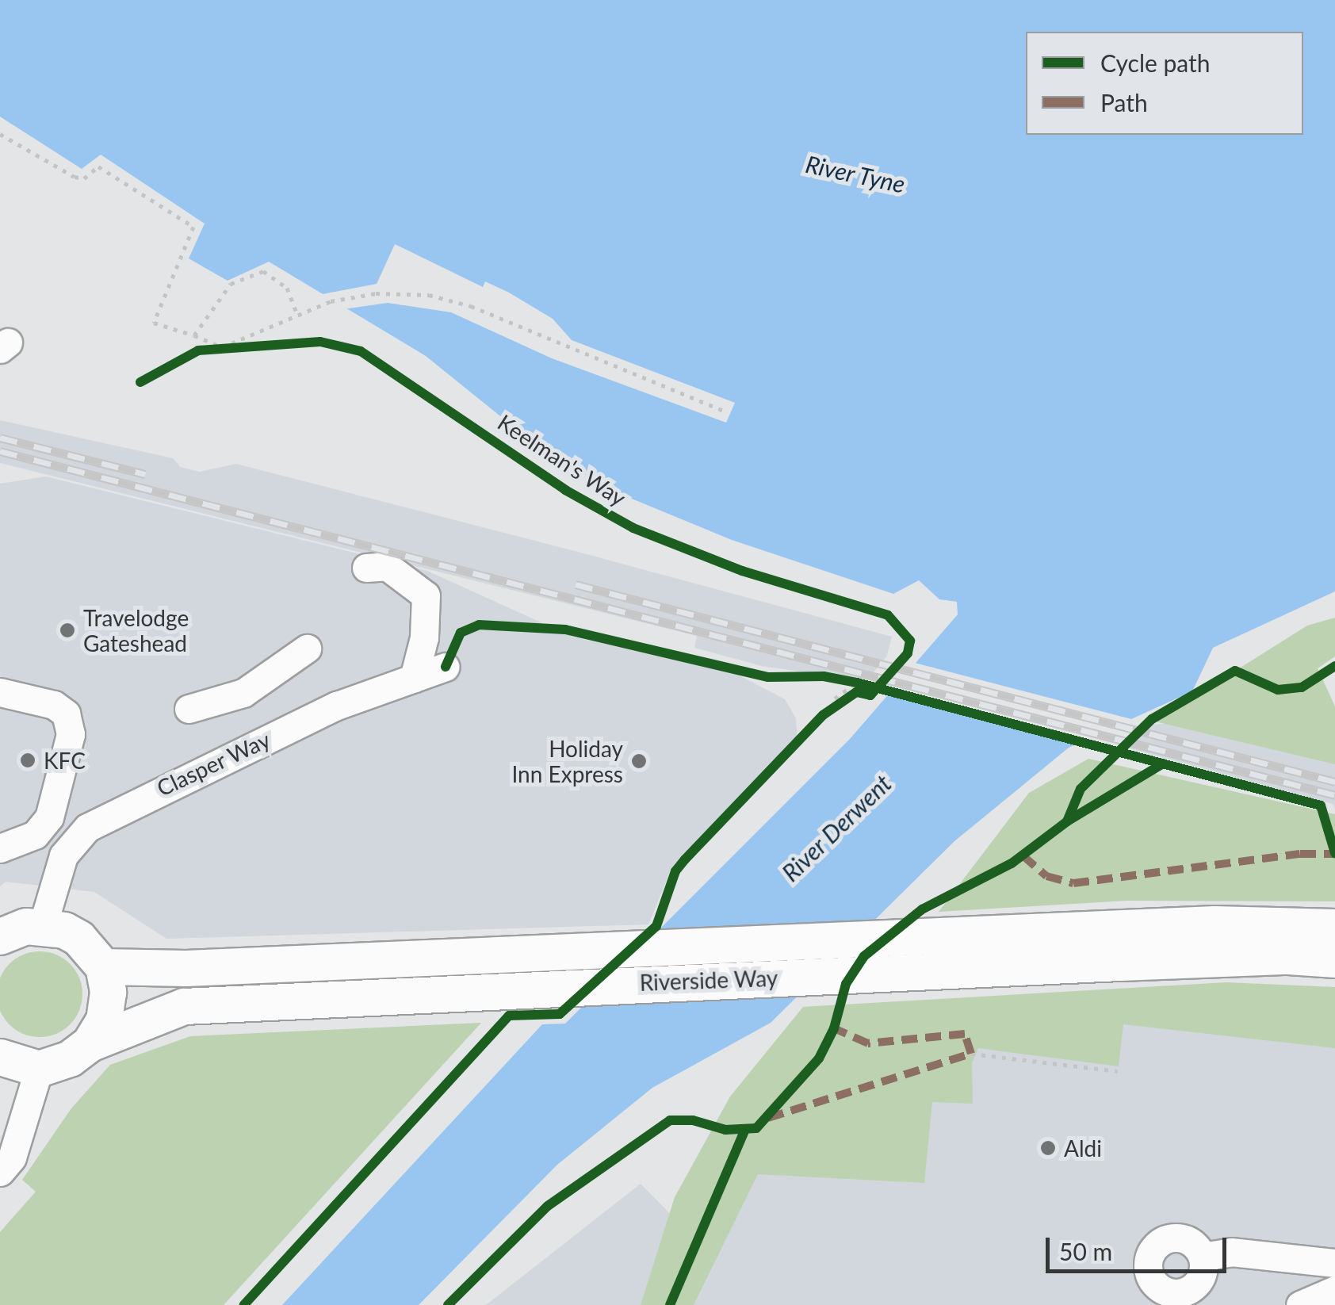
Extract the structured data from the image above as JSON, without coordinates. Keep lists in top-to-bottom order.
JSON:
{
  "streets": {
    "main road": ["Riverside Way"],
    "street": ["Clasper Way"],
    "cycle path": ["Keelman's Way"]
  },
  "water": ["River Tyne", "River Derwent"],
  "places": [
    "Travelodge Gateshead",
    "KFC",
    "Holiday Inn Express",
    "Aldi"
  ],
  "legend": ["Cycle path", "Path"],
  "scale_bar": "50 m"
}
